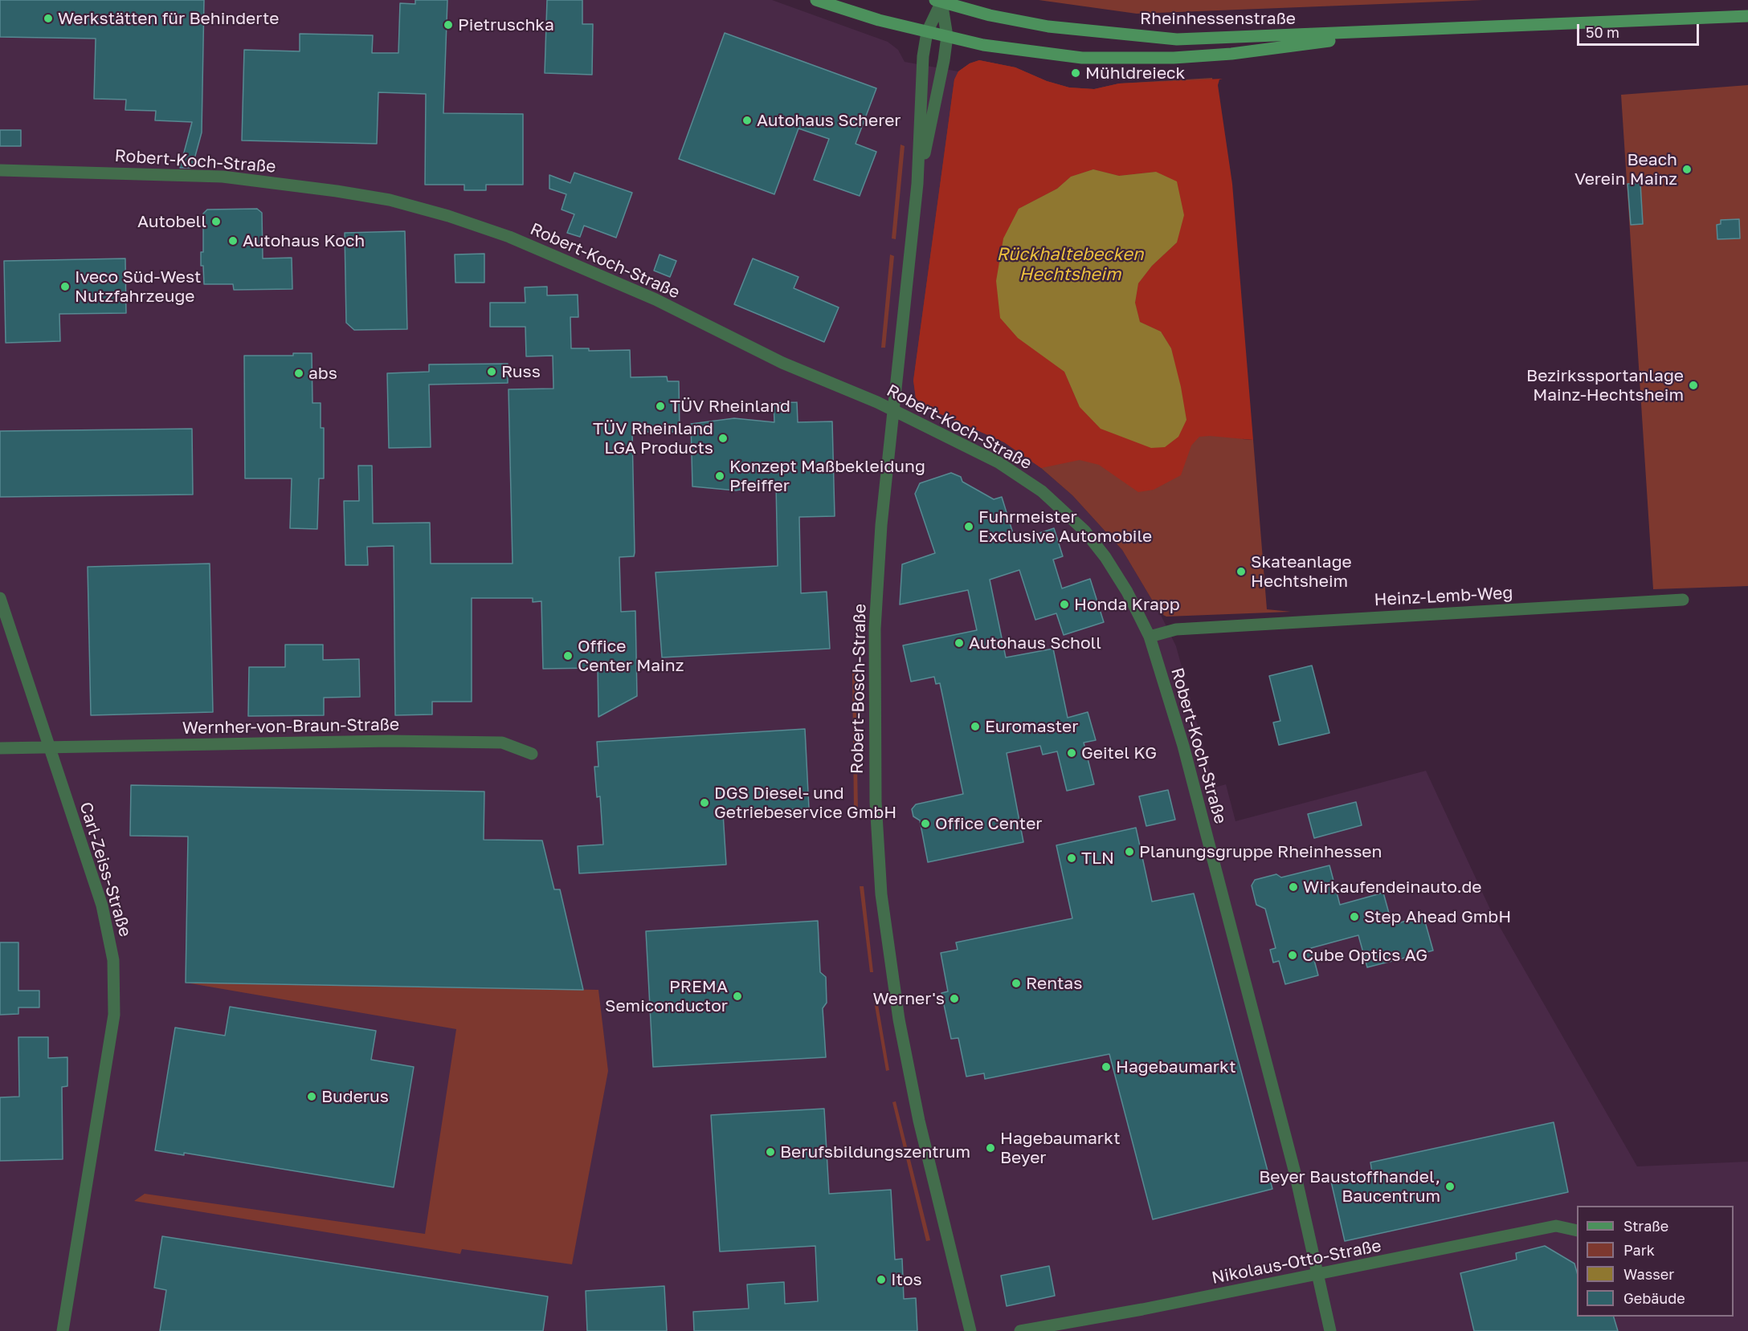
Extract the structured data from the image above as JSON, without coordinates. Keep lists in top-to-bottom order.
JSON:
{
  "streets": {
    "main road": ["Rheinhessenstraße"],
    "street": [
      "Robert-Koch-Straße",
      "Heinz-Lemb-Weg",
      "Robert-Bosch-Straße",
      "Wernher-von-Braun-Straße",
      "Carl-Zeiss-Straße",
      "Nikolaus-Otto-Straße"
    ]
  },
  "crossings": [
    ["Rheinhessenstraße", "Robert-Bosch-Straße"],
    ["Robert-Koch-Straße", "Heinz-Lemb-Weg"],
    ["Robert-Koch-Straße", "Robert-Bosch-Straße"],
    ["Robert-Koch-Straße", "Nikolaus-Otto-Straße"],
    ["Wernher-von-Braun-Straße", "Carl-Zeiss-Straße"]
  ],
  "water": ["Rückhaltebecken Hechtsheim"],
  "places": [
    "Werkstätten für Behinderte",
    "Pietruschka",
    "Mühldreieck",
    "Autohaus Scherer",
    "Beach Verein Mainz",
    "Autobell",
    "Autohaus Koch",
    "Iveco Süd-West Nutzfahrzeuge",
    "Russ",
    "abs",
    "Bezirkssportanlage Mainz-Hechtsheim",
    "TÜV Rheinland",
    "TÜV Rheinland LGA Products",
    "Konzept Maßbekleidung Pfeiffer",
    "Fuhrmeister Exclusive Automobile",
    "Skateanlage Hechtsheim",
    "Honda Krapp",
    "Autohaus Scholl",
    "Office Center Mainz",
    "Euromaster",
    "Geitel KG",
    "DGS Diesel- und Getriebeservice GmbH",
    "Office Center",
    "Planungsgruppe Rheinhessen",
    "TLN",
    "Wirkaufendeinauto.de",
    "Step Ahead GmbH",
    "Cube Optics AG",
    "Rentas",
    "PREMA Semiconductor",
    "Werner's",
    "Hagebaumarkt",
    "Buderus",
    "Hagebaumarkt Beyer",
    "Berufsbildungszentrum",
    "Beyer Baustoffhandel, Baucentrum",
    "Itos"
  ],
  "legend": [
    "Straße",
    "Park",
    "Wasser",
    "Gebäude"
  ],
  "scale_bar": "50 m"
}
